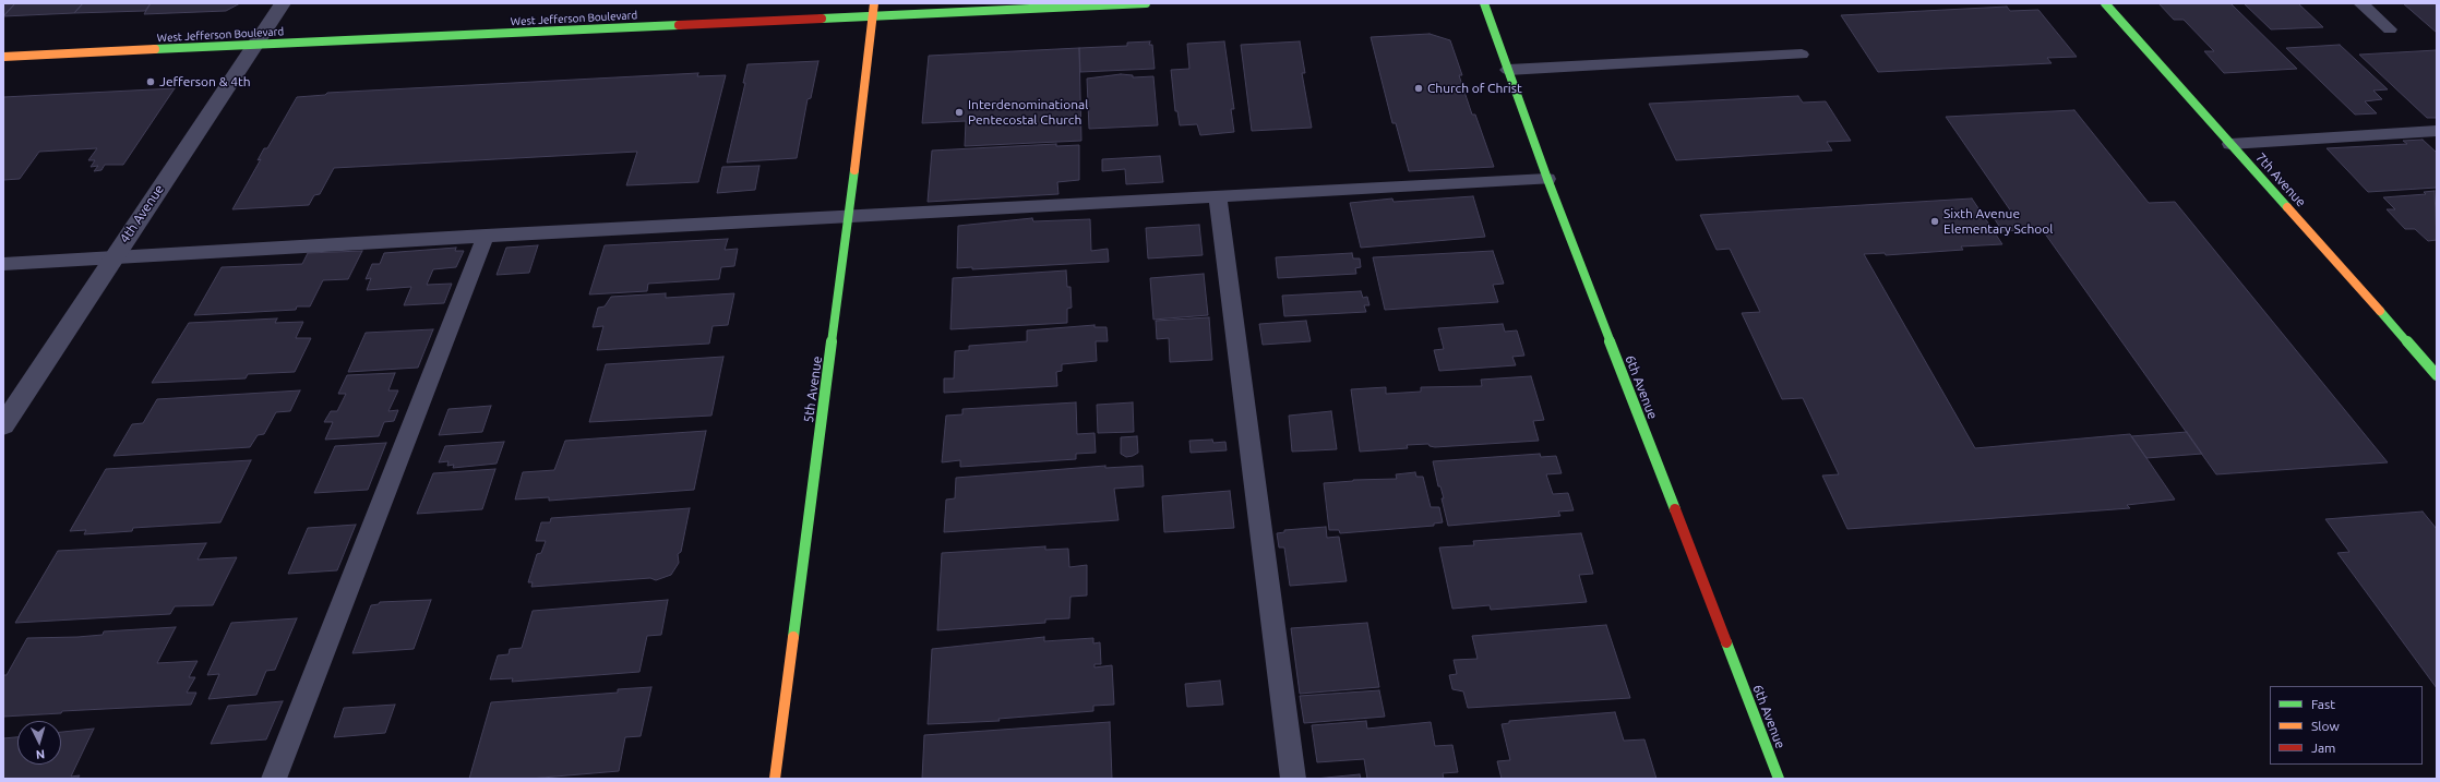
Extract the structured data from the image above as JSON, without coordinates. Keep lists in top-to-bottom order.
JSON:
{
  "streets": {
    "street": [
      "West Jefferson Boulevard",
      "7th Avenue",
      "4th Avenue",
      "6th Avenue",
      "5th Avenue"
    ]
  },
  "crossings": [
    ["West Jefferson Boulevard", "4th Avenue"],
    ["West Jefferson Boulevard", "5th Avenue"]
  ],
  "places": [
    "Jefferson & 4th",
    "Church of Christ",
    "Interdenominational Pentecostal Church",
    "Sixth Avenue Elementary School"
  ],
  "legend": ["Fast", "Slow", "Jam"],
  "north": "bottom"
}
